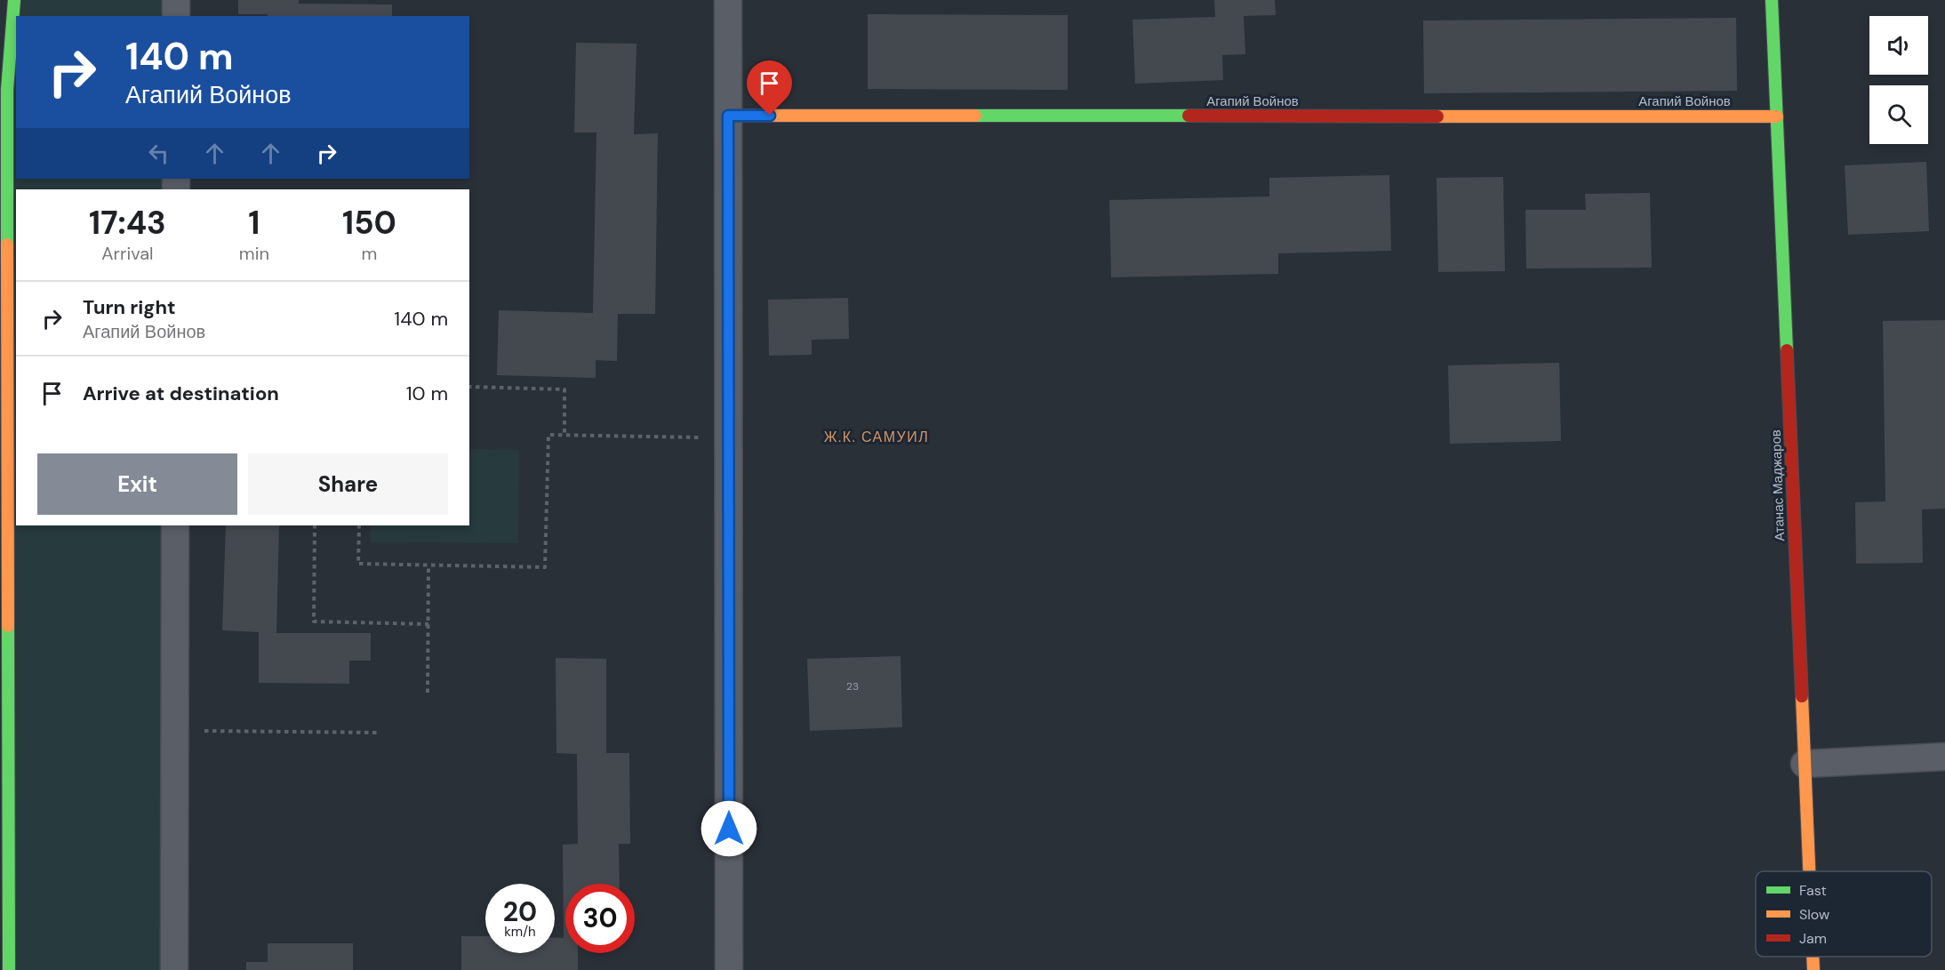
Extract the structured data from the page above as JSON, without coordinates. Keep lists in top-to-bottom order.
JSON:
{
  "streets": {
    "street": ["Агапий Войнов", "Атанас Маджаров"]
  },
  "crossings": [
    ["Агапий Войнов", "Атанас Маджаров"]
  ],
  "districts": ["Ж.К. САМУИЛ"],
  "house_numbers": ["23"],
  "legend": ["Fast", "Slow", "Jam"],
  "page": {
    "turn": ["140 m", "Агапий Войнов"],
    "eta": [
      "17:43",
      "Arrival",
      "1",
      "min",
      "150",
      "m"
    ],
    "list": [
      {
        "name": "Turn right",
        "note": "Агапий Войнов",
        "value": "140 m"
      },
      {
        "name": "Arrive at destination",
        "value": "10 m"
      }
    ],
    "buttons": ["Exit", "Share"],
    "speed": "20 km/h",
    "limit": "30"
  }
}
